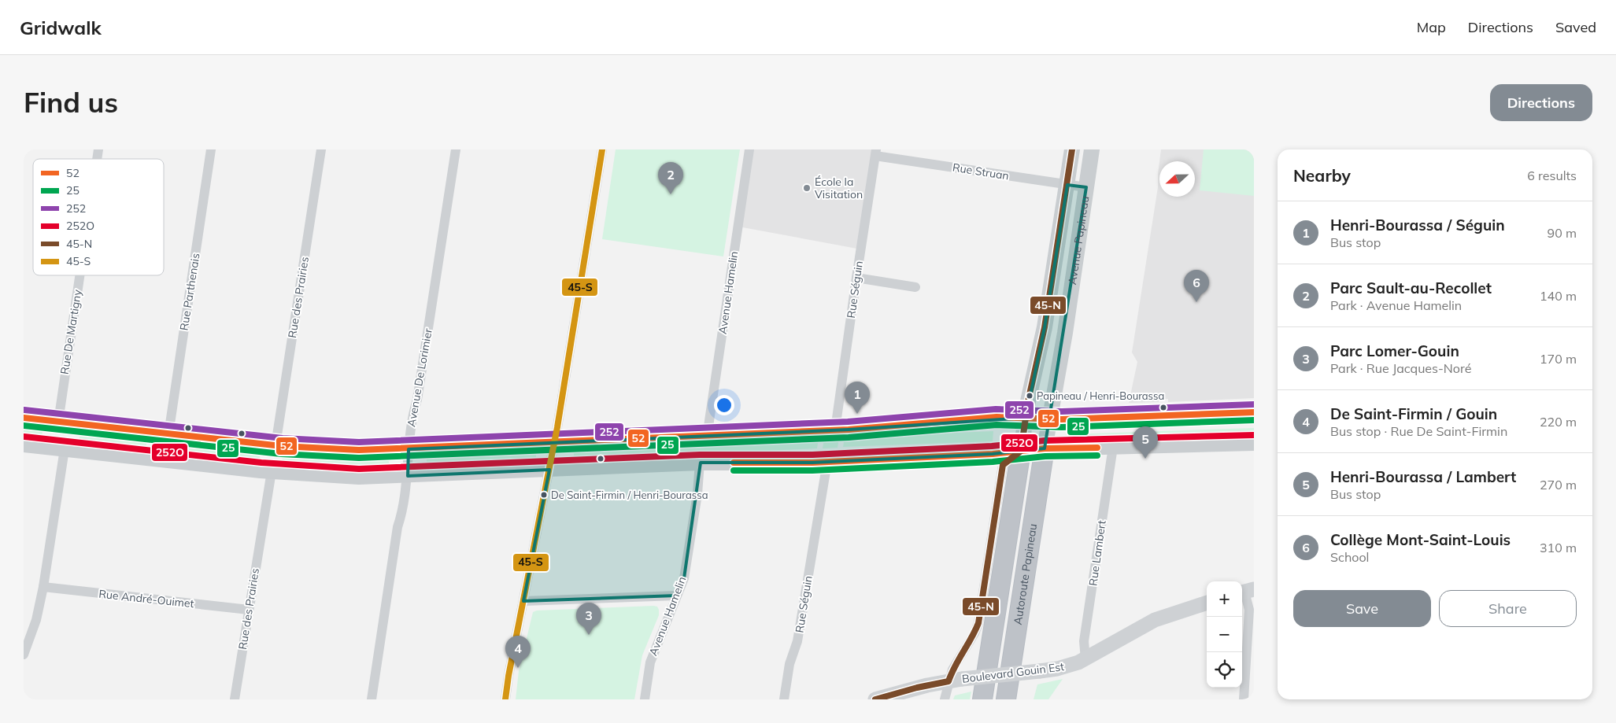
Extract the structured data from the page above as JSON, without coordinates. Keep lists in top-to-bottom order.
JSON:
{
  "streets": {
    "highway": ["Autoroute Papineau"],
    "main road": ["Avenue Papineau"],
    "street": [
      "Rue Struan",
      "Rue Séguin",
      "Rue Parthenais",
      "Avenue Hamelin",
      "Rue des Prairies",
      "Rue De Martigny",
      "Avenue De Lorimier",
      "Rue Lambert",
      "Rue André-Ouimet",
      "Boulevard Gouin Est"
    ]
  },
  "crossings": [
    ["Rue Struan", "Avenue Papineau"],
    ["Rue Struan", "Rue Séguin"],
    ["Avenue Papineau", "Autoroute Papineau"],
    ["Rue des Prairies", "Rue André-Ouimet"],
    ["Rue Lambert", "Boulevard Gouin Est"]
  ],
  "places": ["École la Visitation", "Papineau / Henri-Bourassa", "De Saint-Firmin / Henri-Bourassa"],
  "lines": [
    "transit line 45-N",
    "transit line 45-S",
    "transit line 252",
    "transit line 52",
    "transit line 25",
    "transit line 252O"
  ],
  "legend": [
    "52",
    "25",
    "252",
    "252O",
    "45-N",
    "45-S"
  ],
  "north": "left",
  "page": {
    "header": "Gridwalk",
    "nav": ["Map", "Directions", "Saved"],
    "buttons": [
      "Directions",
      ["Save", "Share"]
    ],
    "title": "Find us",
    "heading": ["Nearby", "6 results"],
    "pins": [
      "2",
      "6",
      "1",
      "5",
      "3",
      "4"
    ],
    "list": [
      {
        "mark": "1",
        "name": "Henri-Bourassa / Séguin",
        "note": "Bus stop",
        "value": "90 m"
      },
      {
        "mark": "2",
        "name": "Parc Sault-au-Recollet",
        "note": "Park · Avenue Hamelin",
        "value": "140 m"
      },
      {
        "mark": "3",
        "name": "Parc Lomer-Gouin",
        "note": "Park · Rue Jacques-Noré",
        "value": "170 m"
      },
      {
        "mark": "4",
        "name": "De Saint-Firmin / Gouin",
        "note": "Bus stop · Rue De Saint-Firmin",
        "value": "220 m"
      },
      {
        "mark": "5",
        "name": "Henri-Bourassa / Lambert",
        "note": "Bus stop",
        "value": "270 m"
      },
      {
        "mark": "6",
        "name": "Collège Mont-Saint-Louis",
        "note": "School",
        "value": "310 m"
      }
    ],
    "map_buttons": ["+", "−"]
  }
}
